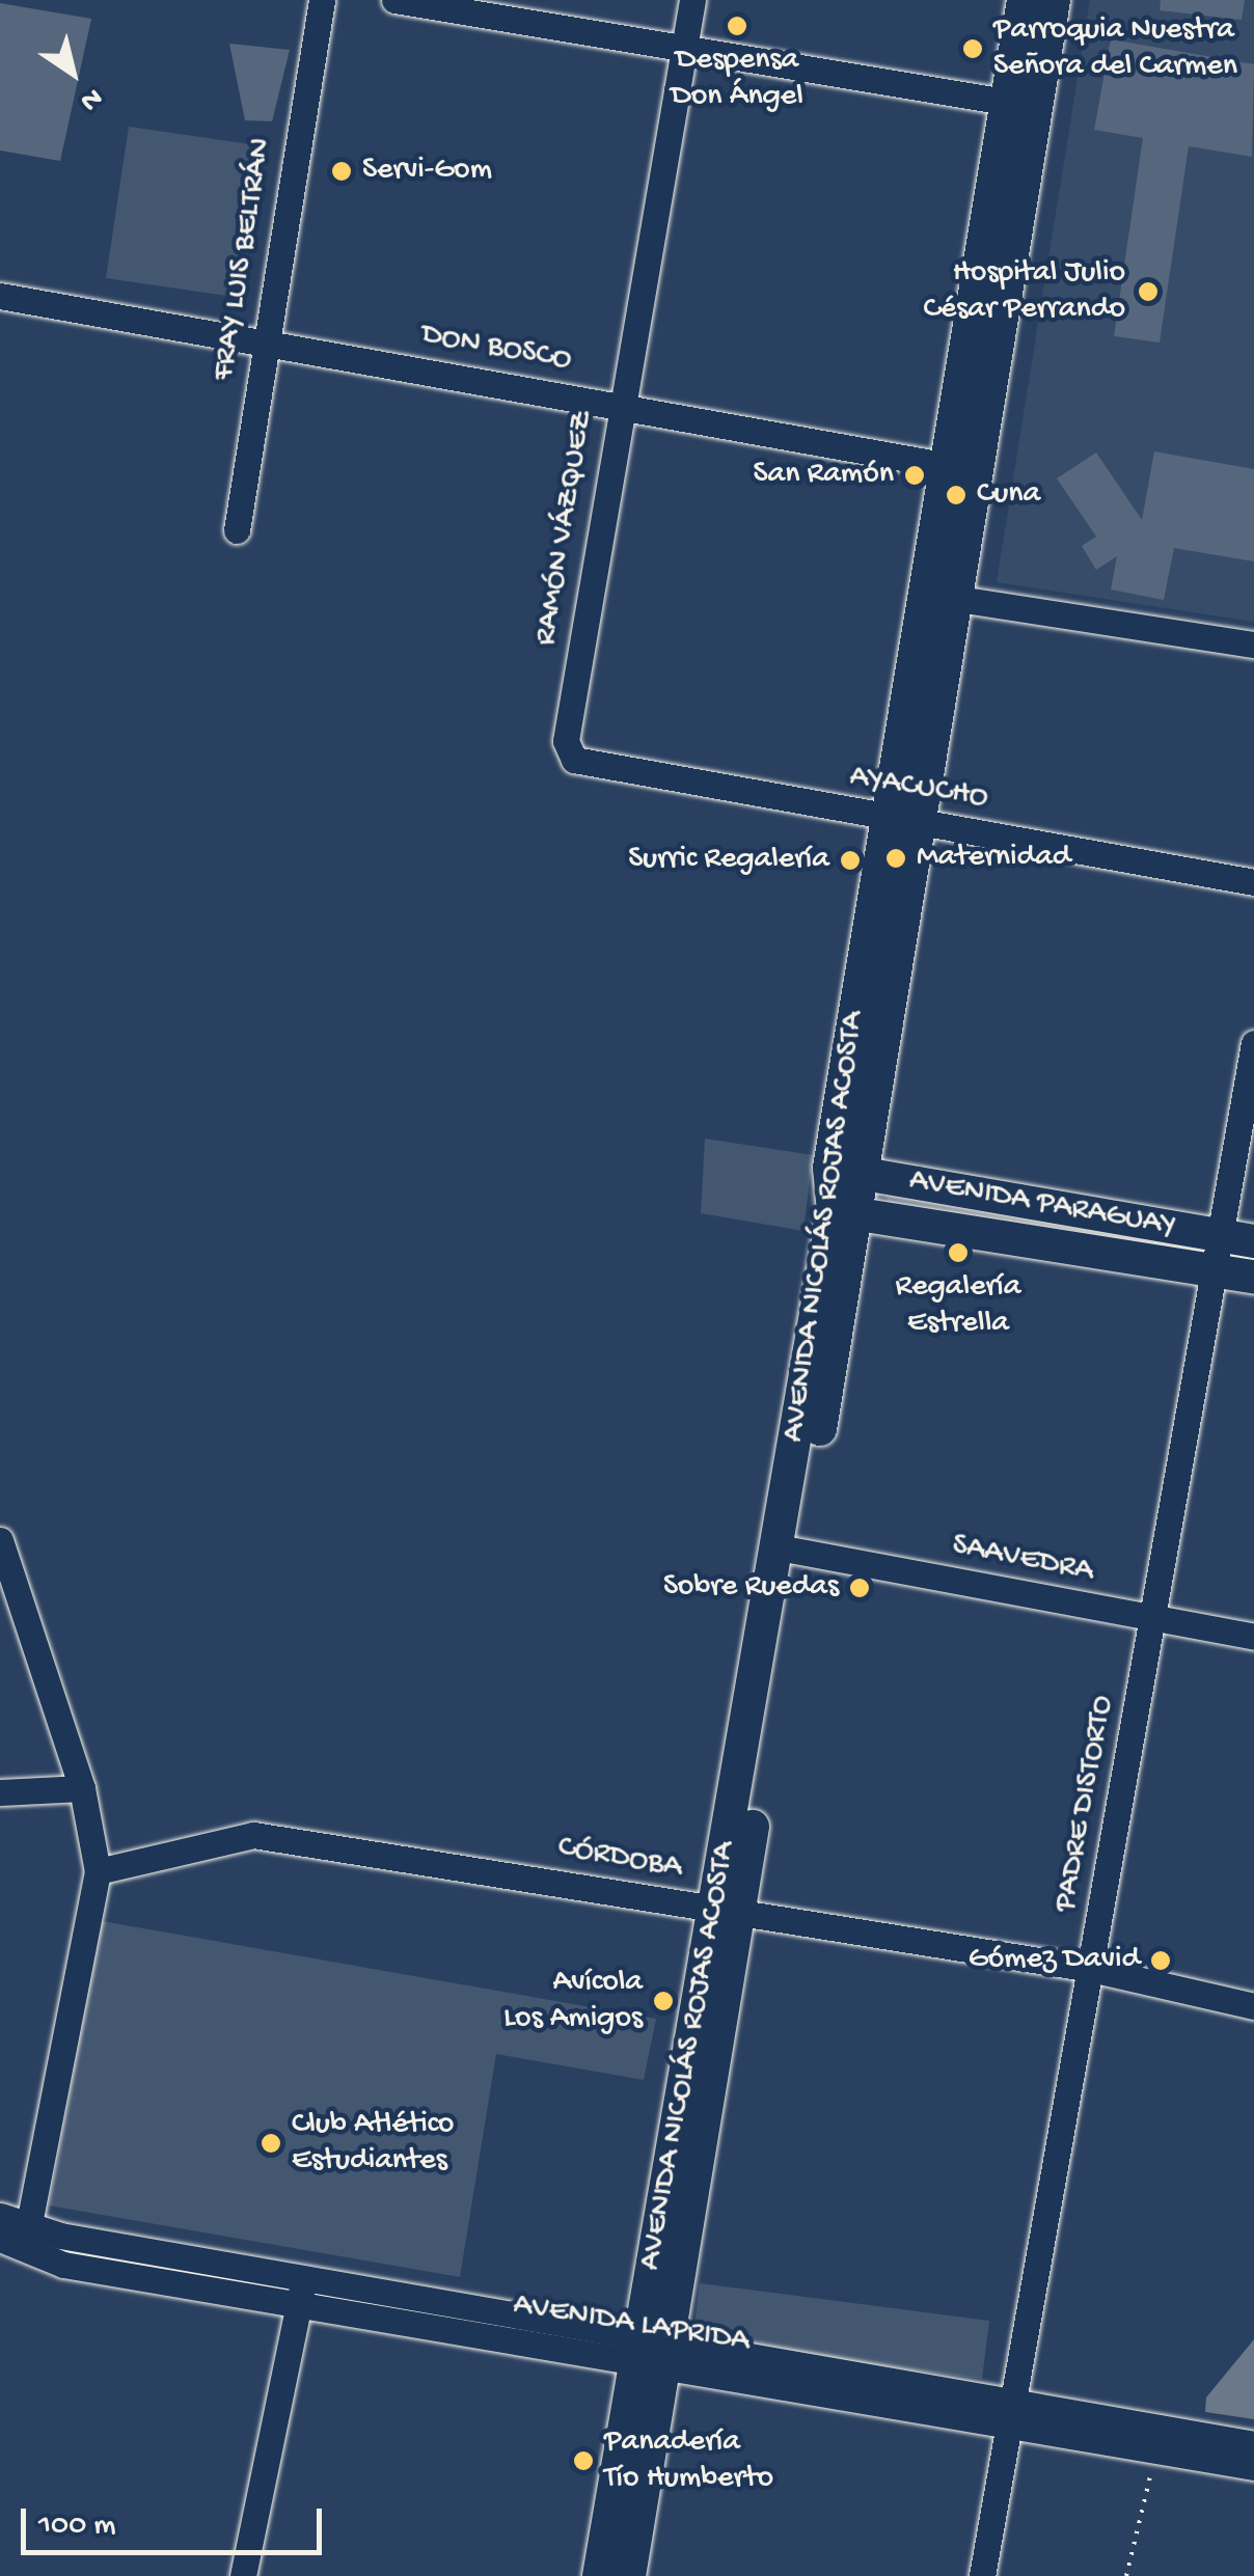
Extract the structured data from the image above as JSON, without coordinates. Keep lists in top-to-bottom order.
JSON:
{
  "streets": {
    "main road": ["AVENIDA PARAGUAY", "AVENIDA NICOLÁS ROJAS ACOSTA"],
    "street": [
      "FRAY LUIS BELTRÁN",
      "DON BOSCO",
      "RAMÓN VÁZQUEZ",
      "AYACUCHO",
      "SAAVEDRA",
      "PADRE DISTORTO",
      "CÓRDOBA",
      "AVENIDA LAPRIDA"
    ]
  },
  "crossings": [
    ["FRAY LUIS BELTRÁN", "DON BOSCO"],
    ["DON BOSCO", "RAMÓN VÁZQUEZ"],
    ["DON BOSCO", "AVENIDA NICOLÁS ROJAS ACOSTA"],
    ["RAMÓN VÁZQUEZ", "AYACUCHO"],
    ["AYACUCHO", "AVENIDA NICOLÁS ROJAS ACOSTA"],
    ["AVENIDA PARAGUAY", "AVENIDA NICOLÁS ROJAS ACOSTA"],
    ["AVENIDA PARAGUAY", "PADRE DISTORTO"],
    ["AVENIDA NICOLÁS ROJAS ACOSTA", "SAAVEDRA"],
    ["AVENIDA NICOLÁS ROJAS ACOSTA", "CÓRDOBA"],
    ["AVENIDA NICOLÁS ROJAS ACOSTA", "AVENIDA LAPRIDA"],
    ["SAAVEDRA", "PADRE DISTORTO"],
    ["PADRE DISTORTO", "CÓRDOBA"],
    ["PADRE DISTORTO", "AVENIDA LAPRIDA"]
  ],
  "places": [
    "Despensa Don Ángel",
    "Parroquia Nuestra Señora del Carmen",
    "Servi-Gom",
    "Hospital Julio César Perrando",
    "San Ramón",
    "Cuna",
    "Maternidad",
    "Surric Regalería",
    "Regalería Estrella",
    "Sobre Ruedas",
    "Gómez David",
    "Avícola Los Amigos",
    "Club Atlético Estudiantes",
    "Panadería Tío Humberto"
  ],
  "scale_bar": "100 m",
  "north": "bottom right"
}
